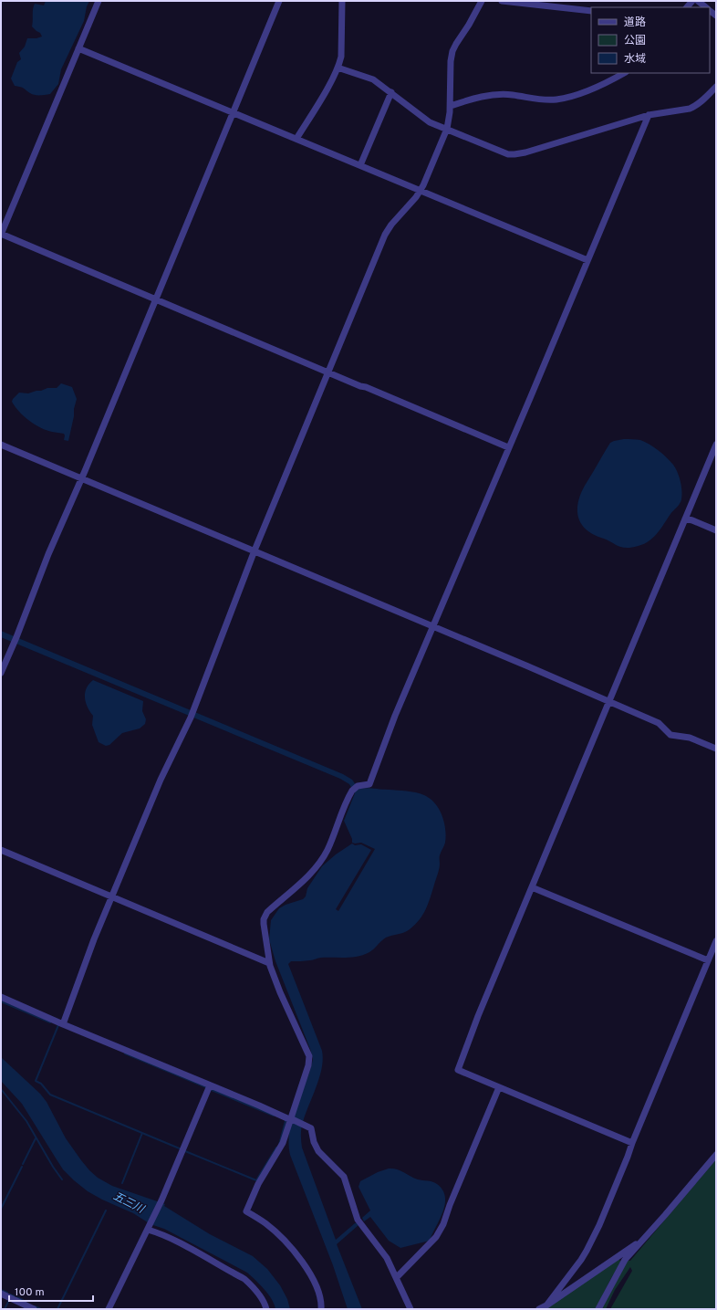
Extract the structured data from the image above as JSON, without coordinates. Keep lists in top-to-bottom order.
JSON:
{
  "water": ["五三川"],
  "legend": ["道路", "公園", "水域"],
  "scale_bar": "100 m"
}
